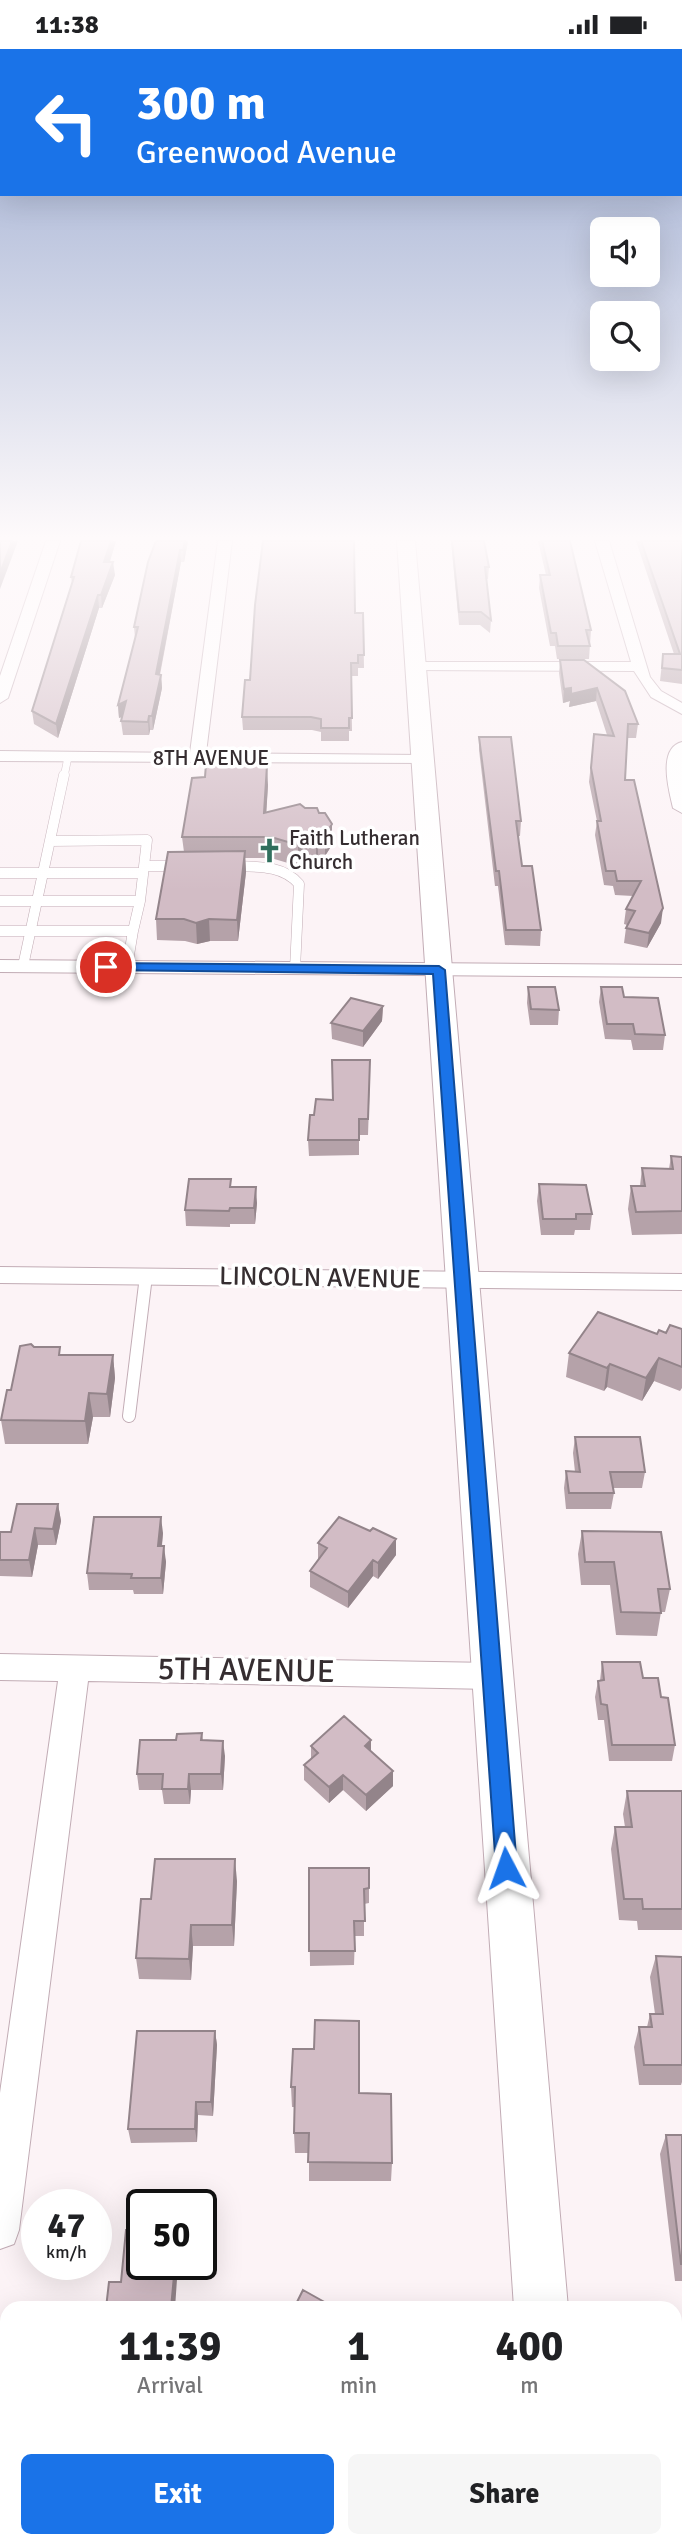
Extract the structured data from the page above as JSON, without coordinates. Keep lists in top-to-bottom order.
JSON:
{
  "streets": {
    "street": ["8TH AVENUE", "LINCOLN AVENUE", "5TH AVENUE"]
  },
  "places": {
    "church": ["Faith Lutheran Church"]
  },
  "page": {
    "status": "11:38",
    "turn": ["300 m", "Greenwood Avenue"],
    "speed": "47 km/h",
    "limit": "50",
    "eta": [
      "11:39",
      "Arrival",
      "1",
      "min",
      "400",
      "m"
    ],
    "buttons": ["Exit", "Share"]
  }
}
